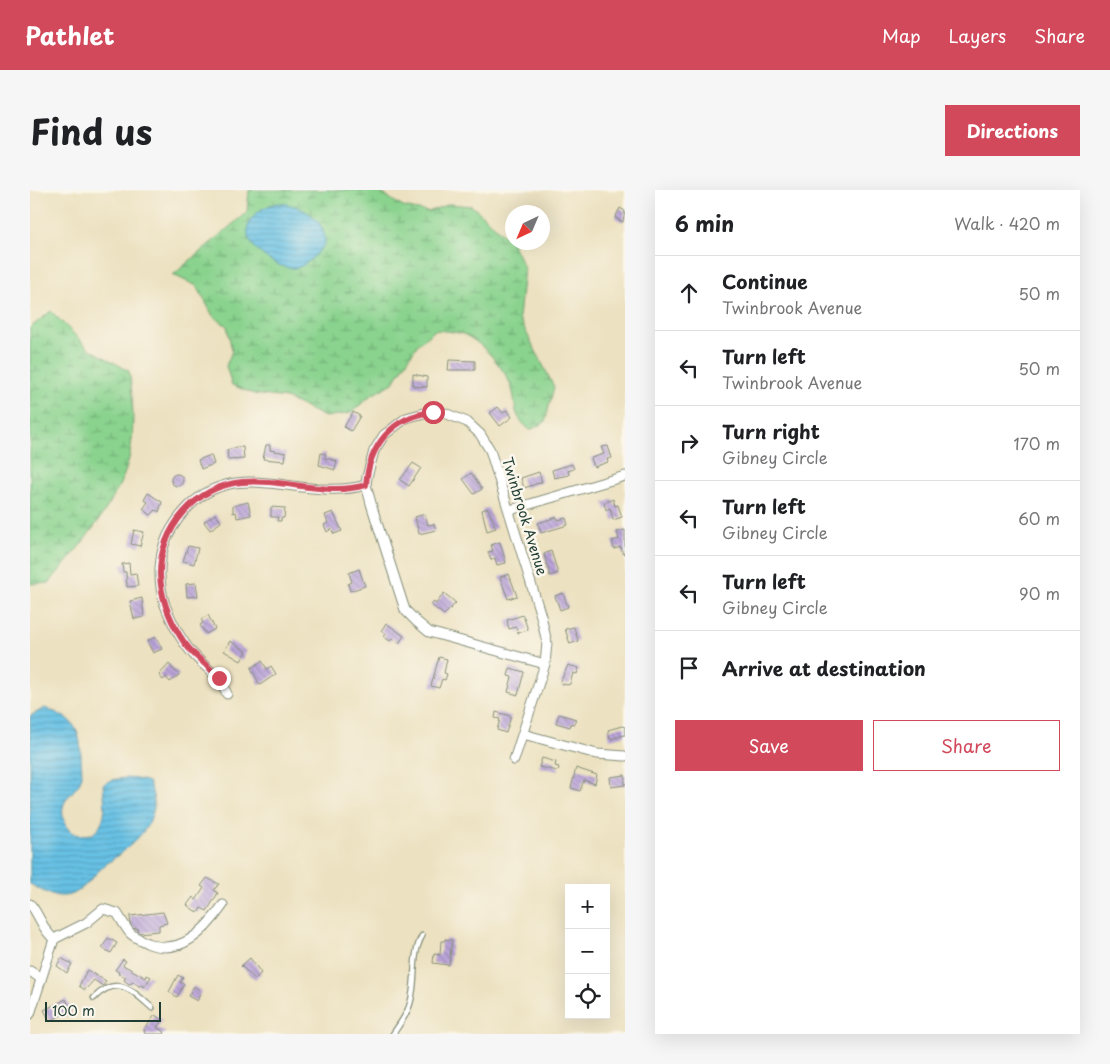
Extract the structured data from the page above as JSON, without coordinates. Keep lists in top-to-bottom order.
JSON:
{
  "streets": {
    "street": ["Twinbrook Avenue"]
  },
  "scale_bar": "100 m",
  "north": "bottom left",
  "page": {
    "header": "Pathlet",
    "nav": ["Map", "Layers", "Share"],
    "title": "Find us",
    "buttons": [
      "Directions",
      ["Save", "Share"]
    ],
    "heading": ["6 min", "Walk · 420 m"],
    "list": [
      ["Continue", "Twinbrook Avenue", "50 m"],
      ["Turn left", "Twinbrook Avenue", "50 m"],
      ["Turn right", "Gibney Circle", "170 m"],
      ["Turn left", "Gibney Circle", "60 m"],
      ["Turn left", "Gibney Circle", "90 m"],
      "Arrive at destination"
    ],
    "map_buttons": ["+", "−"],
    "scale": "100 m"
  }
}
